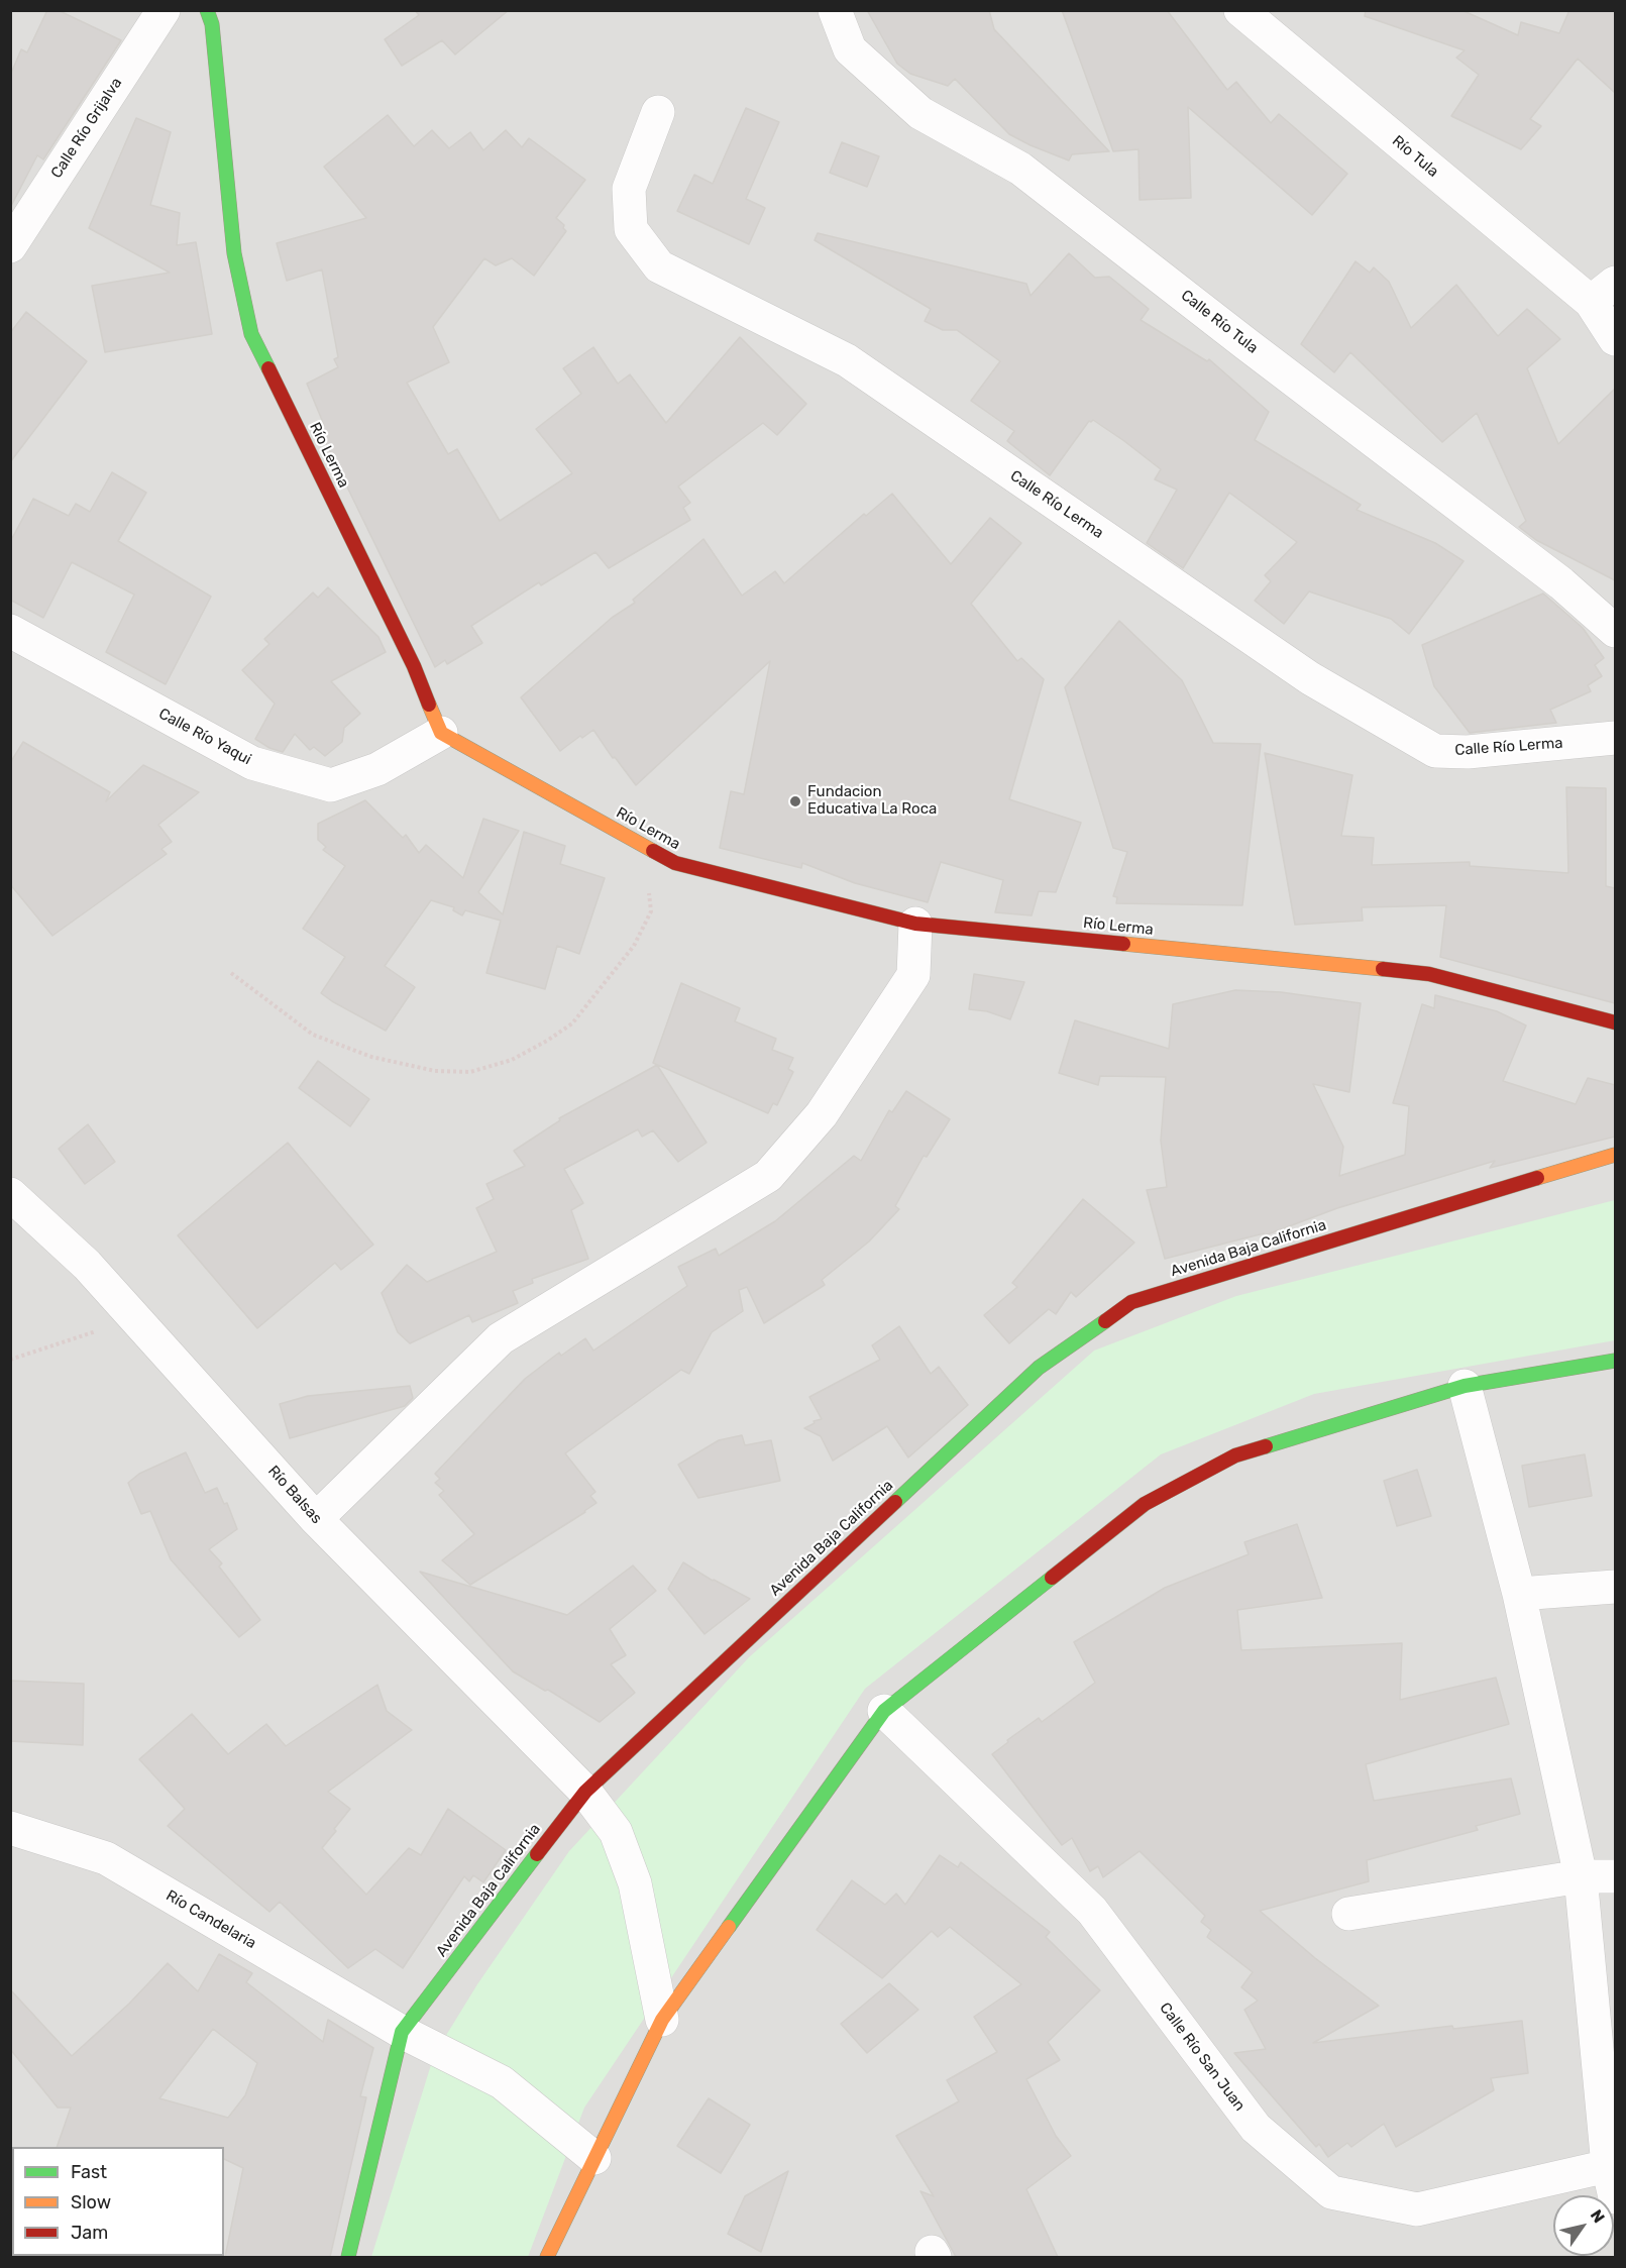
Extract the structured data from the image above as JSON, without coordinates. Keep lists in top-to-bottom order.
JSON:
{
  "streets": {
    "street": [
      "Calle Río Grijalva",
      "Río Tula",
      "Calle Río Tula",
      "Río Lerma",
      "Calle Río Lerma",
      "Calle Río Yaqui",
      "Avenida Baja California",
      "Río Balsas",
      "Río Candelaria",
      "Calle Río San Juan"
    ]
  },
  "crossings": [
    ["Río Lerma", "Calle Río Yaqui"],
    ["Avenida Baja California", "Río Balsas"],
    ["Avenida Baja California", "Río Candelaria"]
  ],
  "places": ["Fundacion Educativa La Roca"],
  "legend": ["Fast", "Slow", "Jam"],
  "north": "top right"
}
